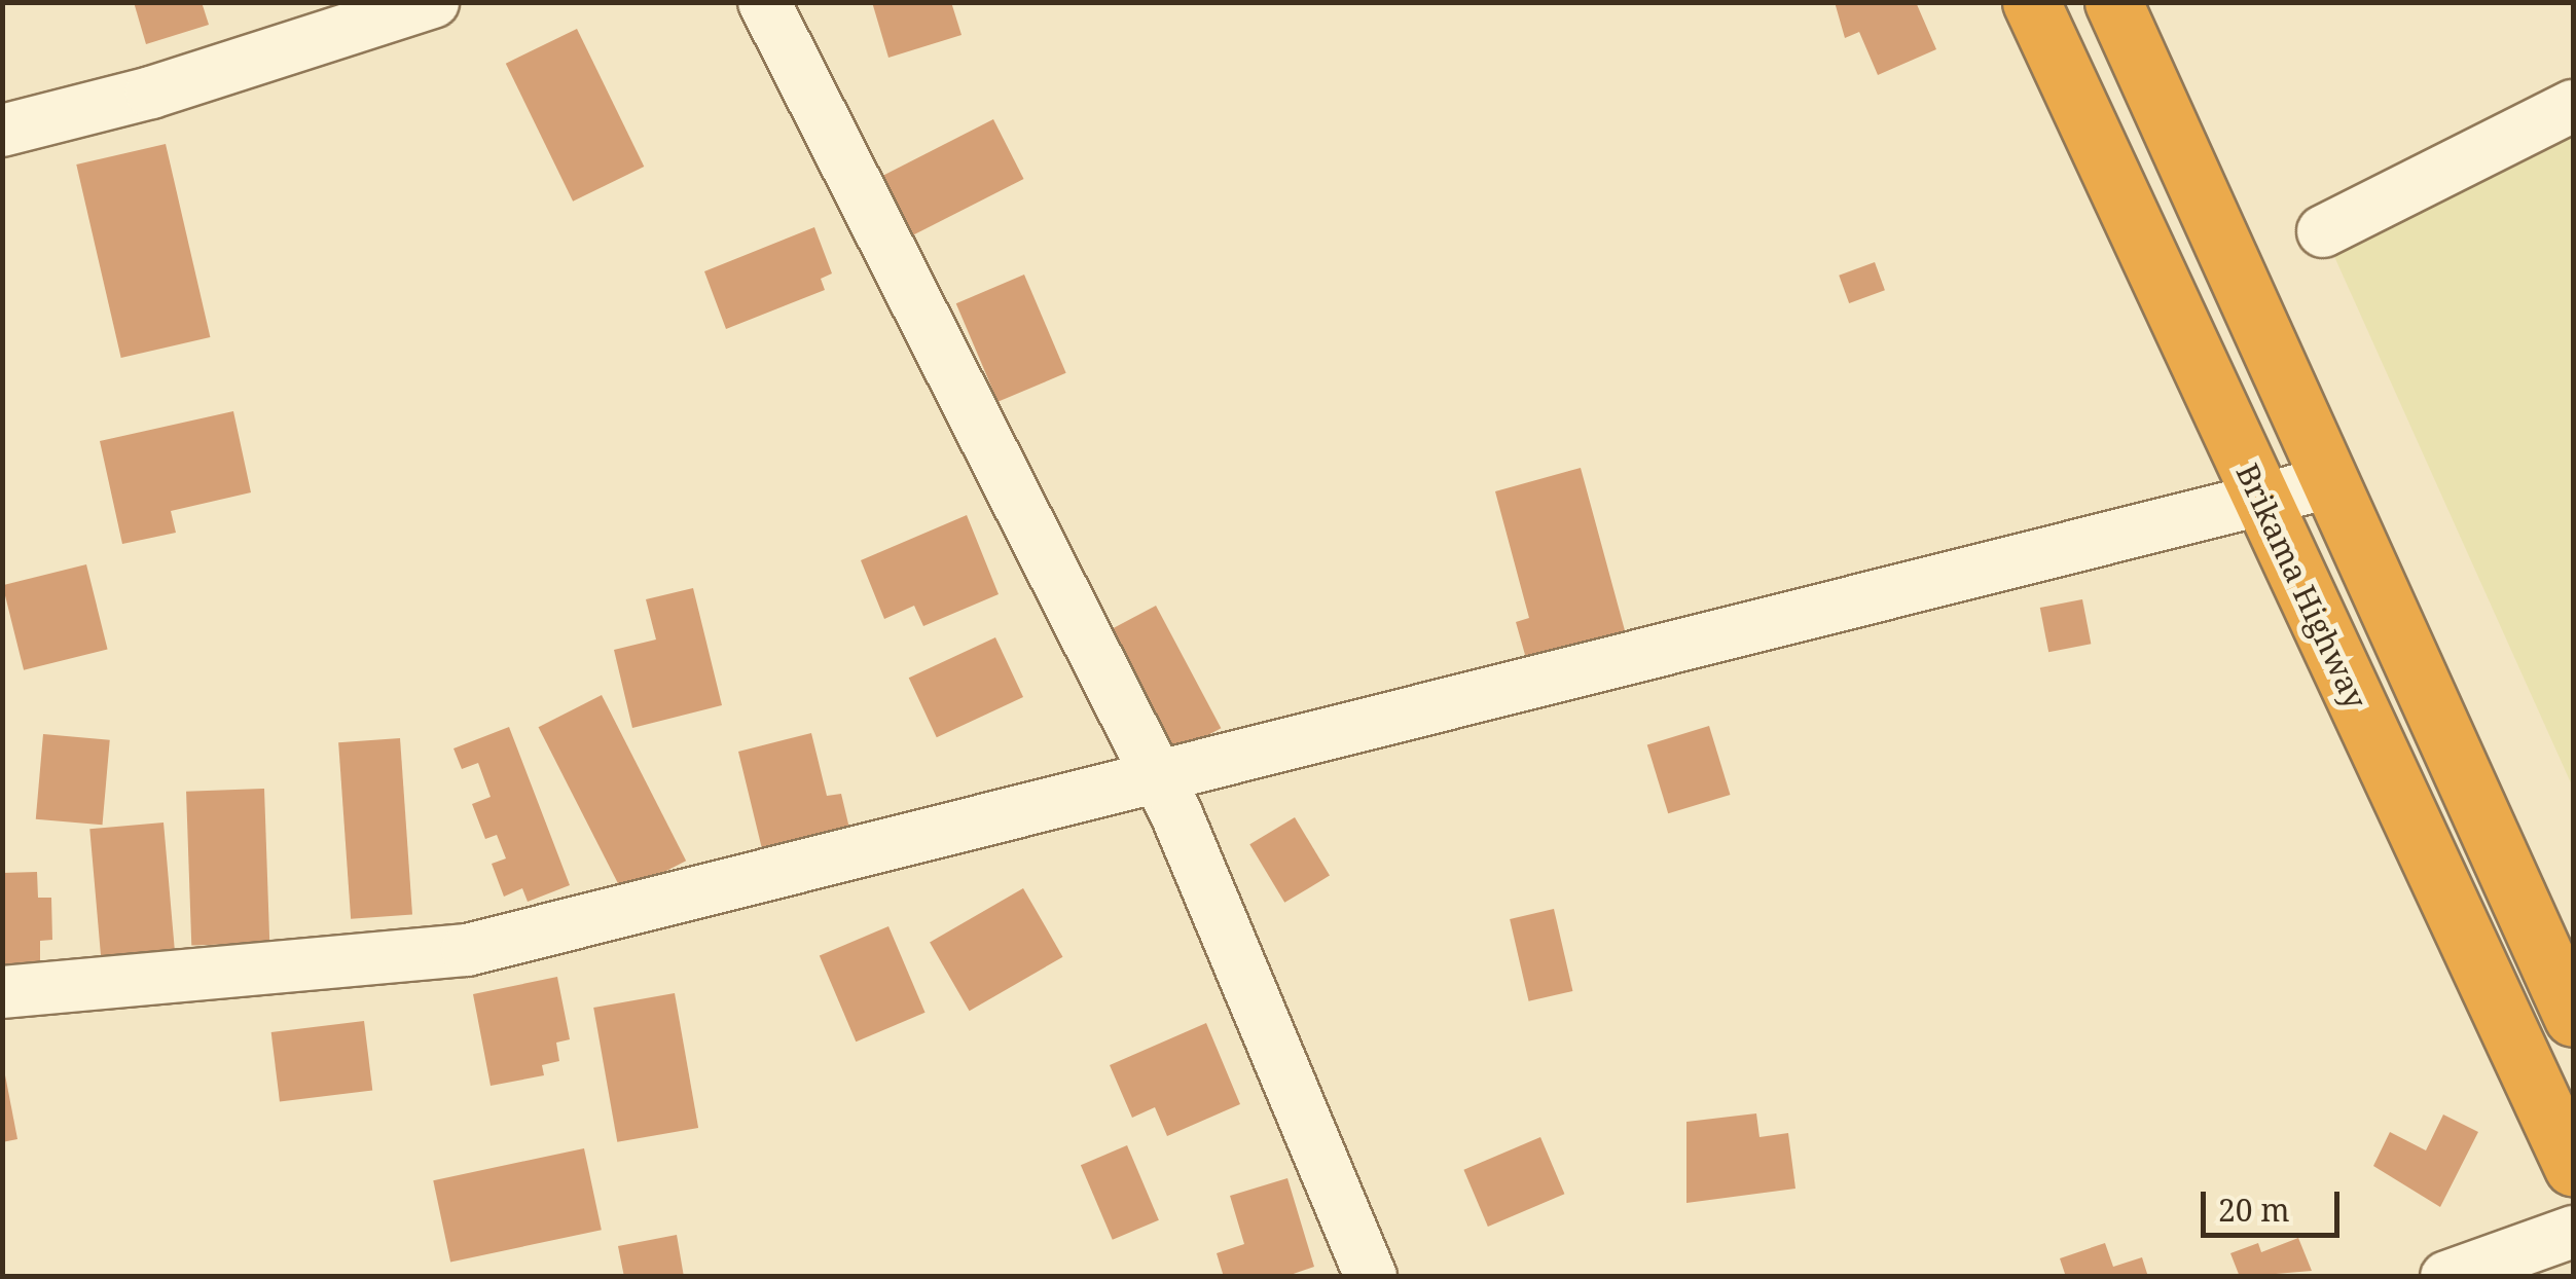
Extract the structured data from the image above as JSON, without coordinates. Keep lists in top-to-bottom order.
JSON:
{
  "streets": {
    "highway": ["Brikama Highway"]
  },
  "scale_bar": "20 m"
}
